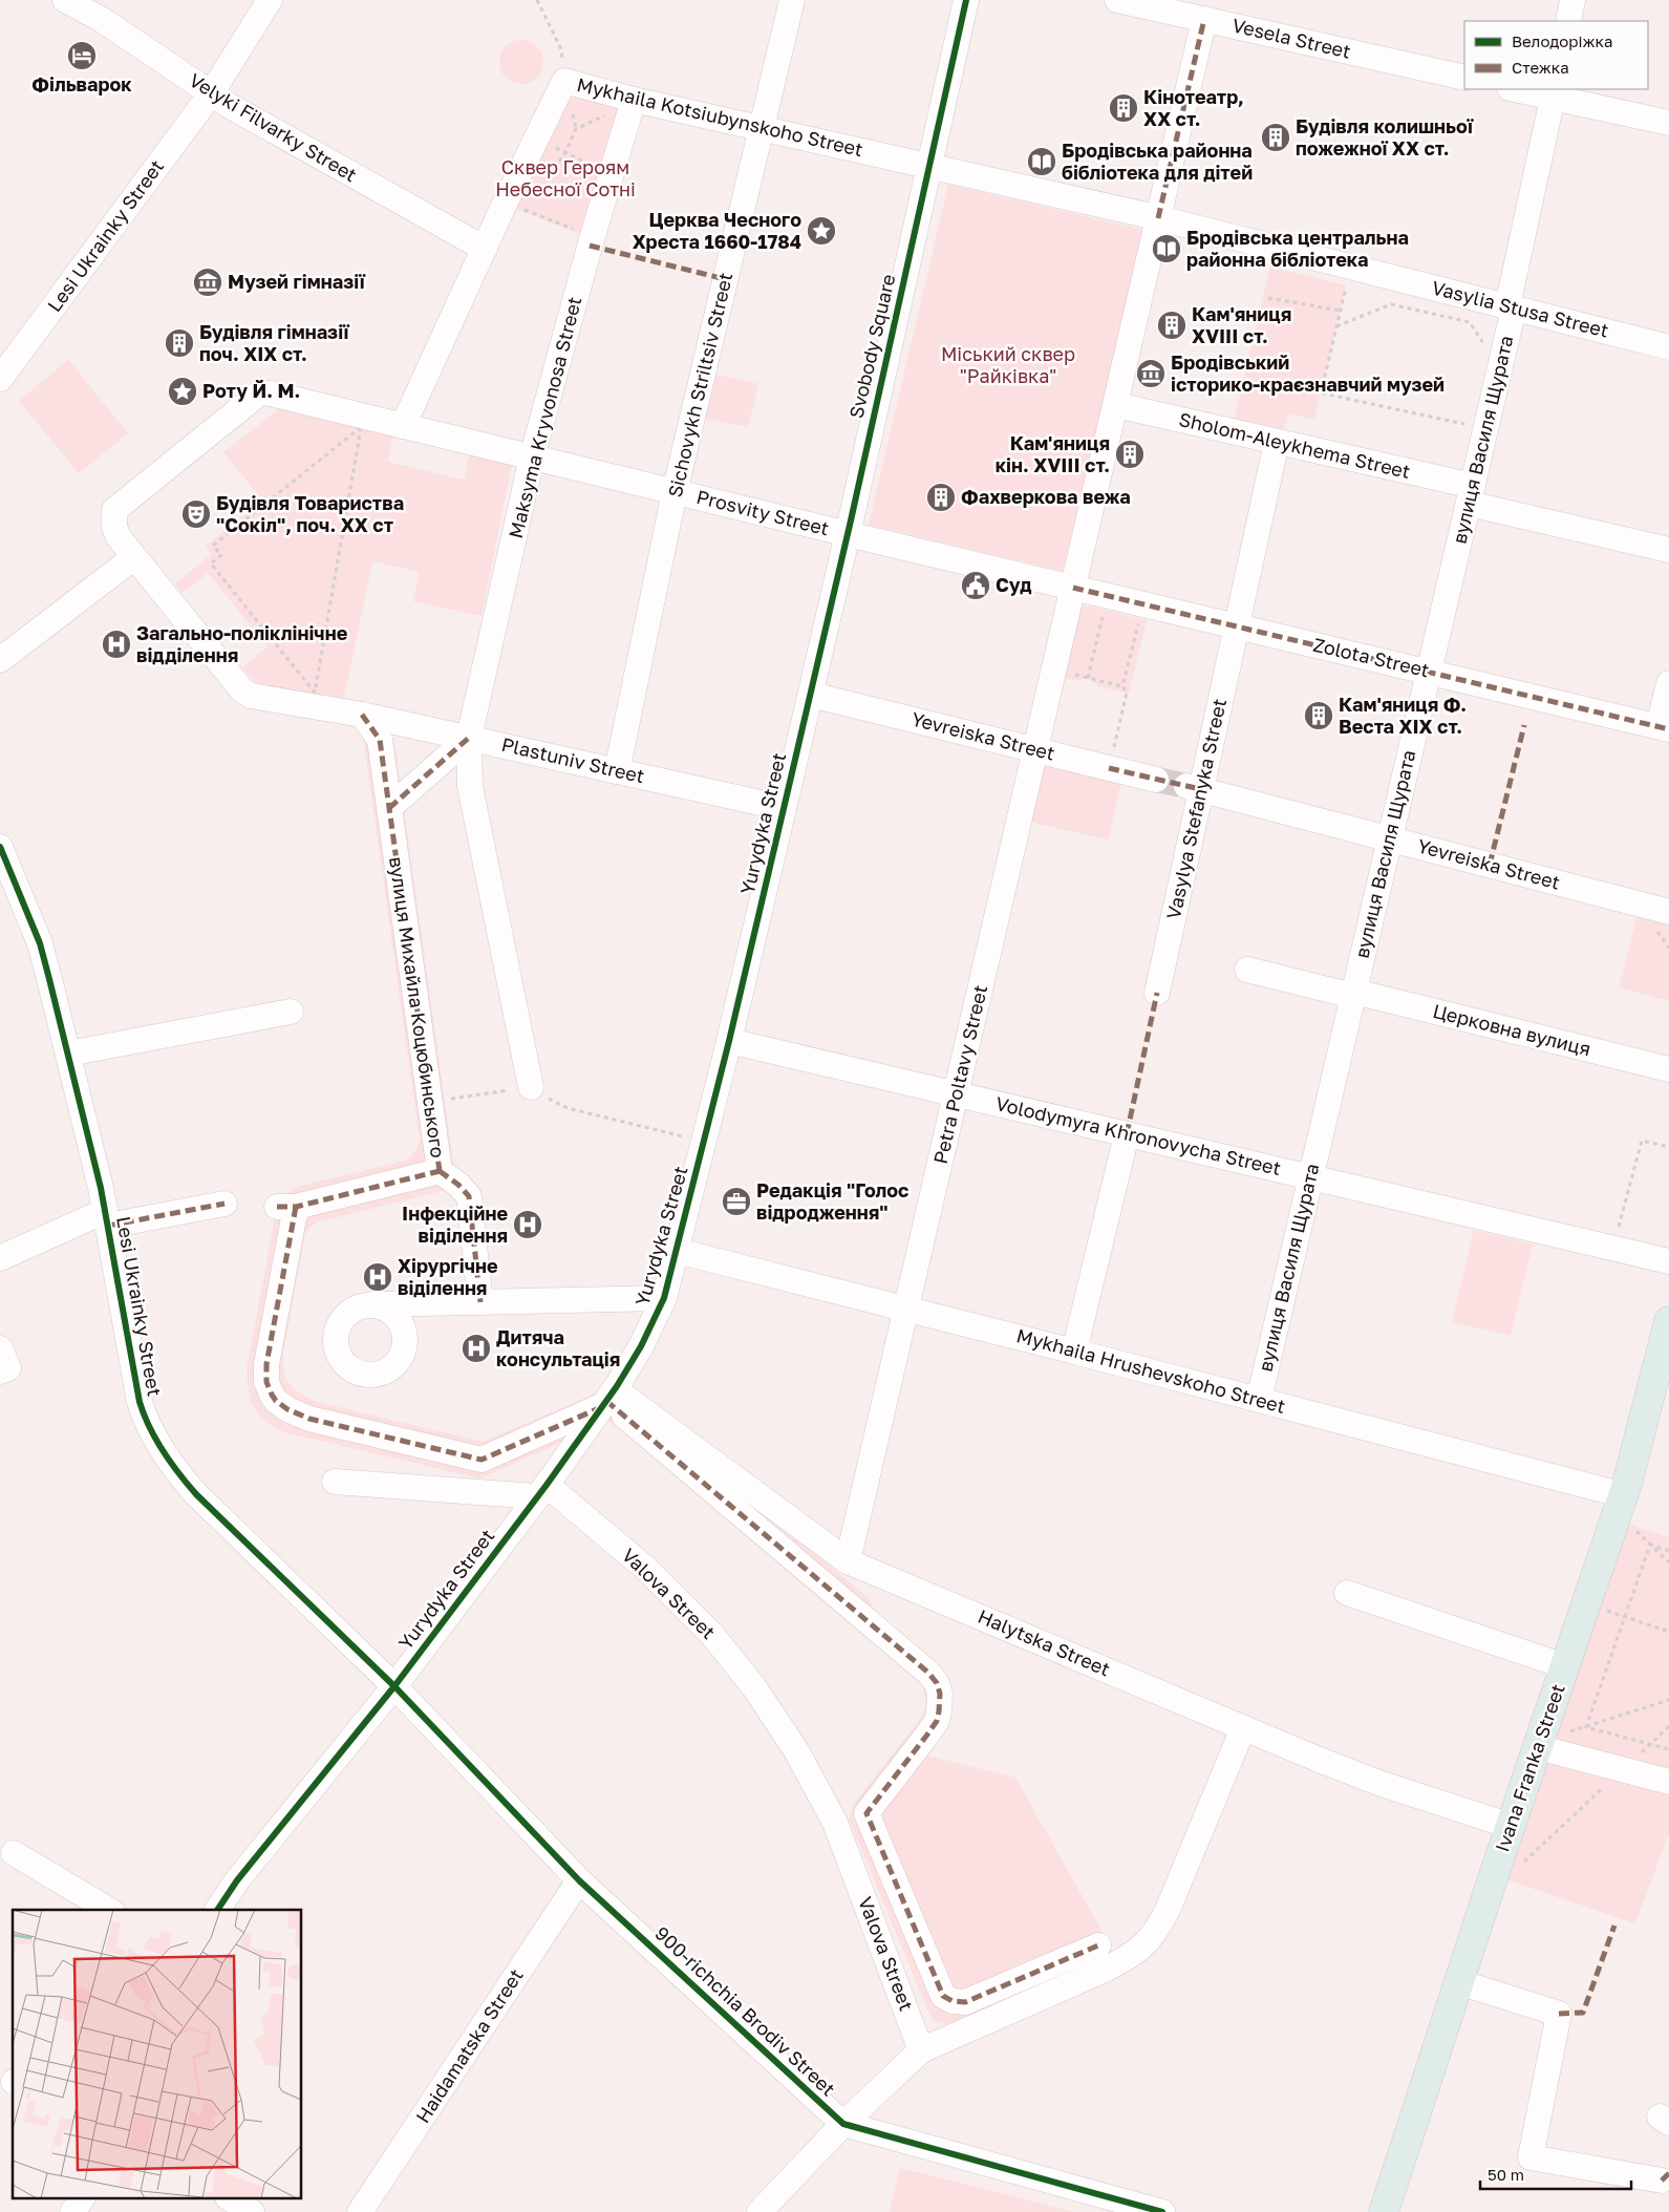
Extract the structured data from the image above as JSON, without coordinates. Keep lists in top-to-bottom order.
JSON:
{
  "streets": {
    "main road": ["Ivana Franka Street"],
    "street": [
      "Vesela Street",
      "Mykhaila Kotsiubynskoho Street",
      "Velyki Filvarky Street",
      "Lesi Ukrainky Street",
      "Vasylia Stusa Street",
      "Svobody Square",
      "Sichovykh Striltsiv Street",
      "Maksyma Kryvonosa Street",
      "вулиця Василя Щурата",
      "Sholom-Aleykhema Street",
      "Prosvity Street",
      "Zolota Street",
      "Yevreiska Street",
      "Plastuniv Street",
      "Vasylya Stefanyka Street",
      "Yurydyka Street",
      "вулиця Михайла Коцюбинського",
      "Церковна вулиця",
      "Petra Poltavy Street",
      "Volodymyra Khronovycha Street",
      "Mykhaila Hrushevskoho Street",
      "Valova Street",
      "Halytska Street",
      "900-richchia Brodiv Street",
      "Haidamatska Street"
    ]
  },
  "crossings": [
    ["Mykhaila Kotsiubynskoho Street", "Velyki Filvarky Street"],
    ["Mykhaila Kotsiubynskoho Street", "Svobody Square"],
    ["Mykhaila Kotsiubynskoho Street", "Sichovykh Striltsiv Street"],
    ["Mykhaila Kotsiubynskoho Street", "Maksyma Kryvonosa Street"],
    ["Mykhaila Kotsiubynskoho Street", "Prosvity Street"],
    ["Velyki Filvarky Street", "Lesi Ukrainky Street"],
    ["Lesi Ukrainky Street", "Yurydyka Street"],
    ["Lesi Ukrainky Street", "900-richchia Brodiv Street"],
    ["Vasylia Stusa Street", "вулиця Василя Щурата"],
    ["Svobody Square", "Prosvity Street"],
    ["Svobody Square", "Yurydyka Street"],
    ["Sichovykh Striltsiv Street", "Prosvity Street"],
    ["Sichovykh Striltsiv Street", "Plastuniv Street"],
    ["Maksyma Kryvonosa Street", "Prosvity Street"],
    ["Maksyma Kryvonosa Street", "Plastuniv Street"],
    ["вулиця Василя Щурата", "Sholom-Aleykhema Street"],
    ["вулиця Василя Щурата", "Zolota Street"],
    ["вулиця Василя Щурата", "Yevreiska Street"],
    ["вулиця Василя Щурата", "Церковна вулиця"],
    ["вулиця Василя Щурата", "Volodymyra Khronovycha Street"],
    ["вулиця Василя Щурата", "Mykhaila Hrushevskoho Street"],
    ["Sholom-Aleykhema Street", "Vasylya Stefanyka Street"],
    ["Prosvity Street", "Yurydyka Street"],
    ["Zolota Street", "Vasylya Stefanyka Street"],
    ["Zolota Street", "Petra Poltavy Street"],
    ["Yevreiska Street", "Vasylya Stefanyka Street"],
    ["Yevreiska Street", "Yurydyka Street"],
    ["Yevreiska Street", "Petra Poltavy Street"],
    ["Plastuniv Street", "Yurydyka Street"],
    ["Plastuniv Street", "вулиця Михайла Коцюбинського"],
    ["Yurydyka Street", "вулиця Михайла Коцюбинського"],
    ["Yurydyka Street", "Volodymyra Khronovycha Street"],
    ["Yurydyka Street", "Mykhaila Hrushevskoho Street"],
    ["Yurydyka Street", "Valova Street"],
    ["Yurydyka Street", "Halytska Street"],
    ["Yurydyka Street", "900-richchia Brodiv Street"],
    ["вулиця Михайла Коцюбинського", "Halytska Street"],
    ["Petra Poltavy Street", "Volodymyra Khronovycha Street"],
    ["Petra Poltavy Street", "Mykhaila Hrushevskoho Street"],
    ["Petra Poltavy Street", "Halytska Street"],
    ["Mykhaila Hrushevskoho Street", "Ivana Franka Street"],
    ["Halytska Street", "Ivana Franka Street"],
    ["900-richchia Brodiv Street", "Haidamatska Street"]
  ],
  "parks": ["Сквер Героям Небесної Сотні", "Міський сквер \"Райківка\""],
  "places": {
    "hotel": ["Фільварок"],
    "building": [
      "Кінотеатр, XX ст.",
      "Будівля колишньої пожежної XX ст.",
      "Кам'яниця XVIII ст.",
      "Будівля гімназії поч. XIX ст.",
      "Кам'яниця кін. XVIII ст.",
      "Фахверкова вежа",
      "Кам'яниця Ф. Веста XIX ст."
    ],
    "library": ["Бродівська районна бібліотека для дітей", "Бродівська центральна районна бібліотека"],
    "place": ["Церква Чесного Хреста 1660-1784", "Роту Й. М."],
    "museum": ["Музей гімназії", "Бродівський історико-краєзнавчий музей"],
    "theatre": ["Будівля Товариства \"Сокіл\", поч. ХХ ст"],
    "public building": ["Cуд"],
    "hospital": [
      "Загально-поліклінічне відділення",
      "Інфекційне віділення",
      "Хірургічне віділення",
      "Дитяча консультація"
    ],
    "office": ["Редакція \"Голос відродження\""]
  },
  "legend": ["Велодоріжка", "Стежка"],
  "scale_bar": "50 m"
}
